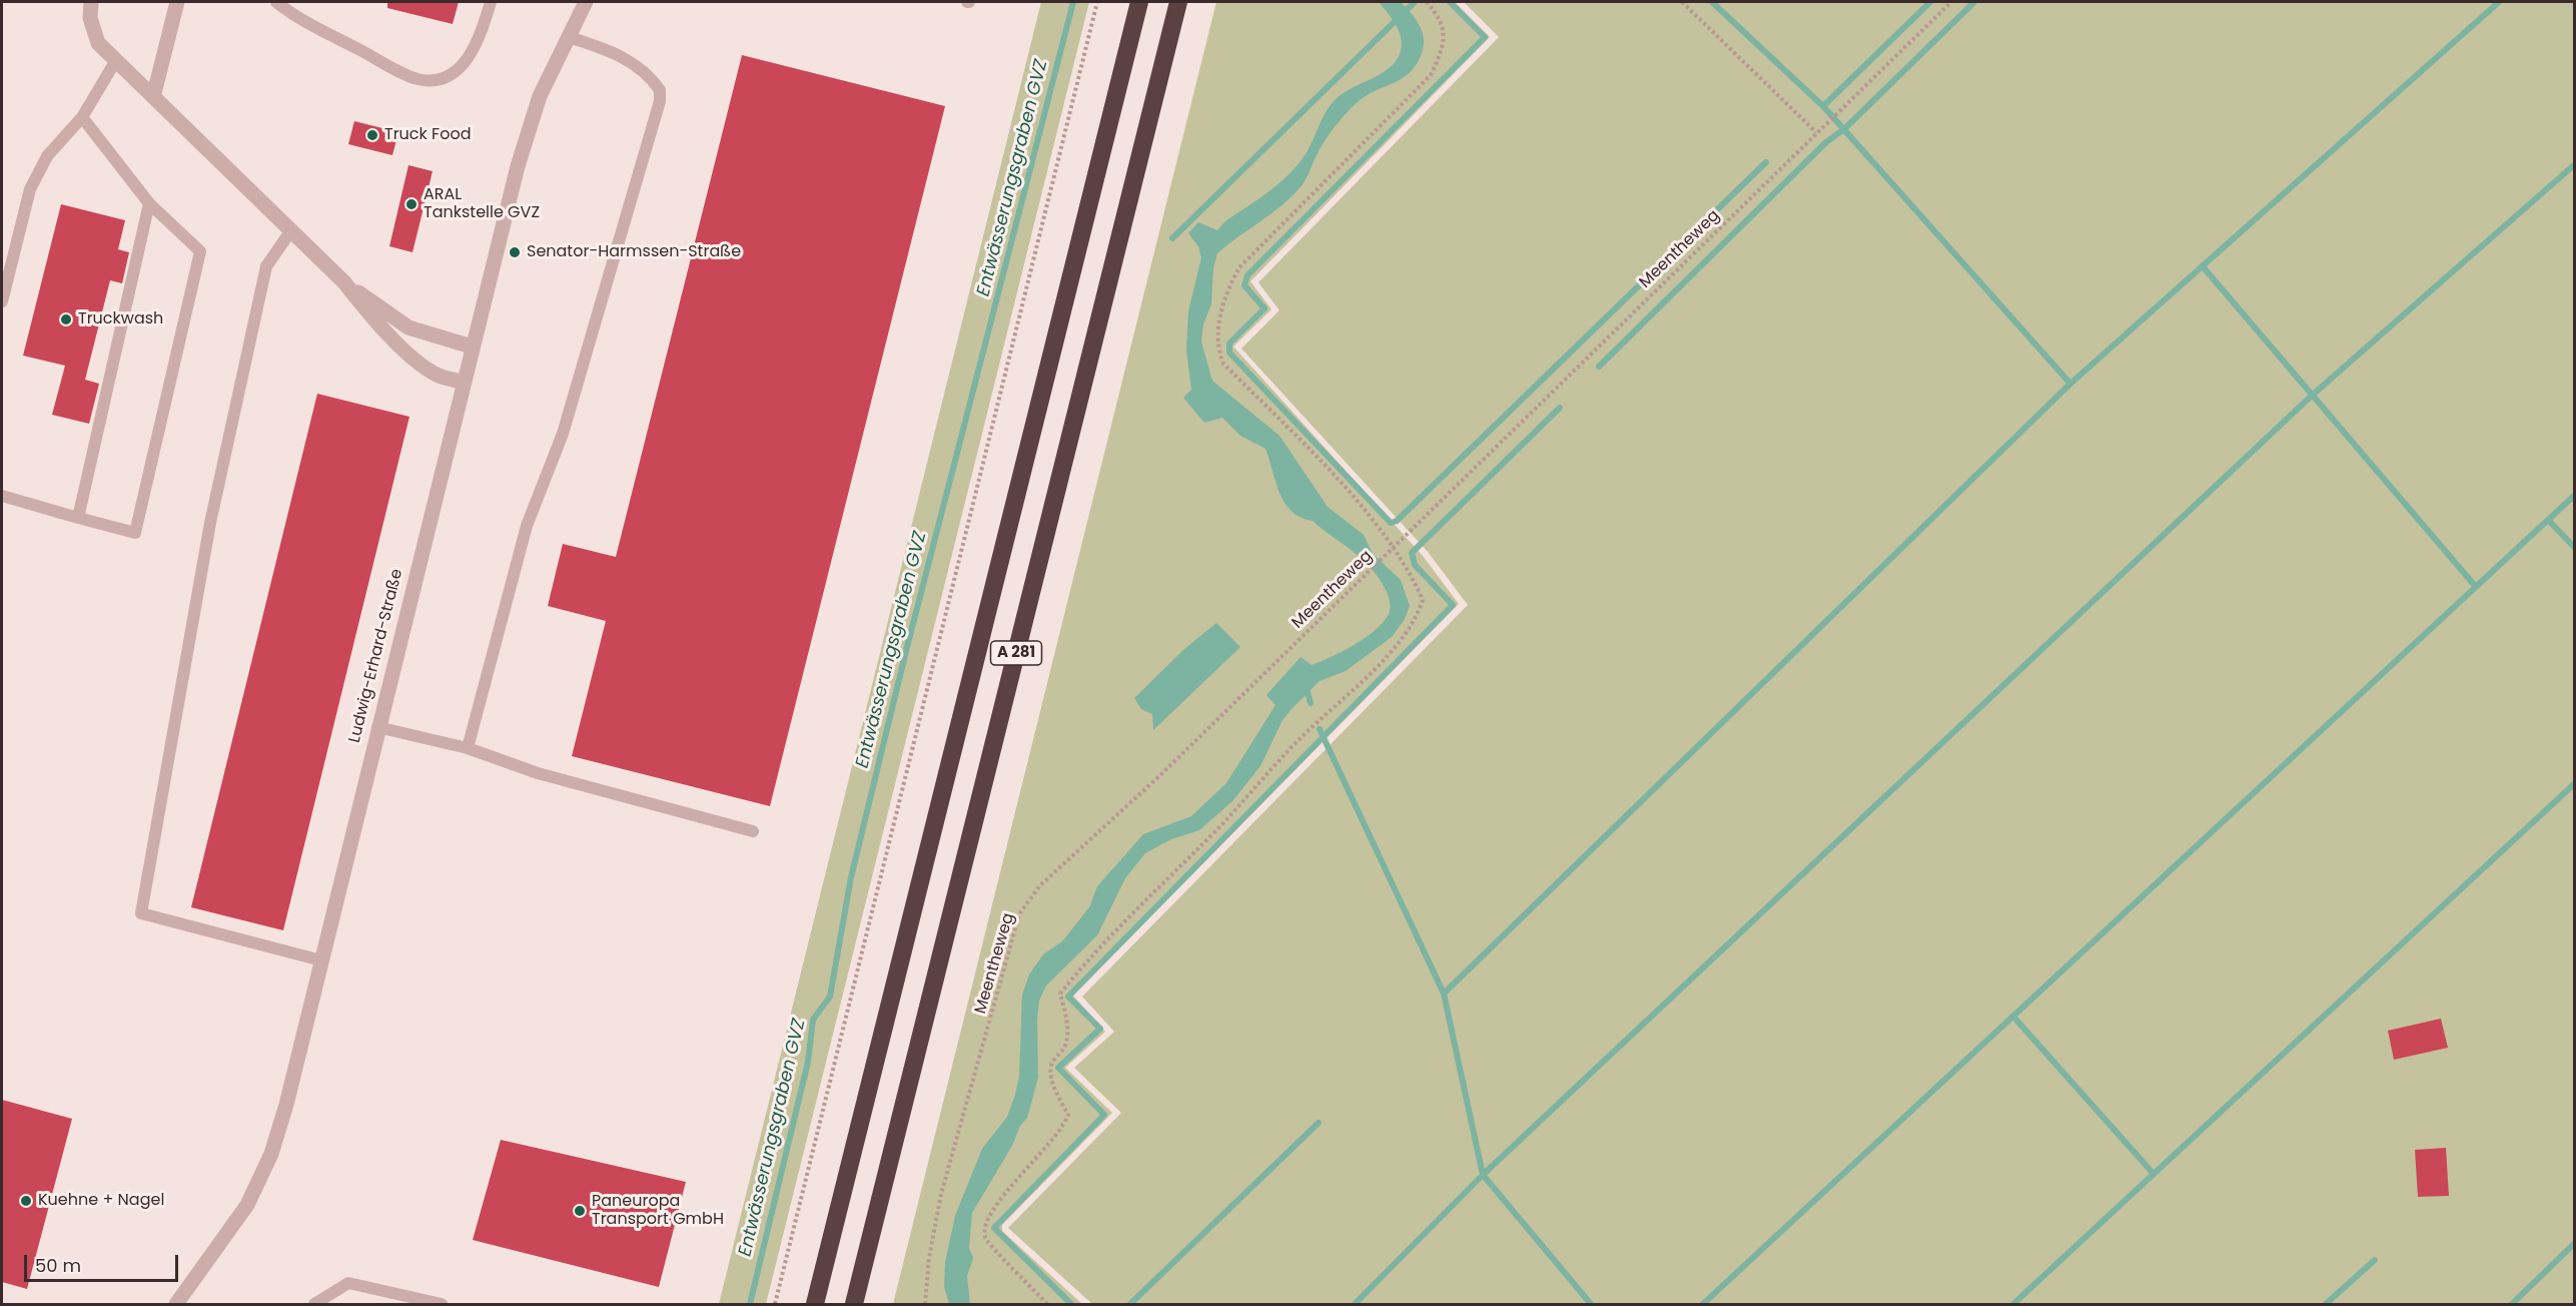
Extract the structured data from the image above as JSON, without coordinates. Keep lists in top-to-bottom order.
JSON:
{
  "streets": {
    "highway": ["A 281"],
    "street": ["Ludwig-Erhard-Straße"],
    "path": ["Meentheweg"]
  },
  "water": ["Entwässerungsgraben GVZ"],
  "places": [
    "Truck Food",
    "ARAL Tankstelle GVZ",
    "Senator-Harmssen-Straße",
    "Truckwash",
    "Kuehne + Nagel",
    "Paneuropa Transport GmbH"
  ],
  "scale_bar": "50 m"
}
